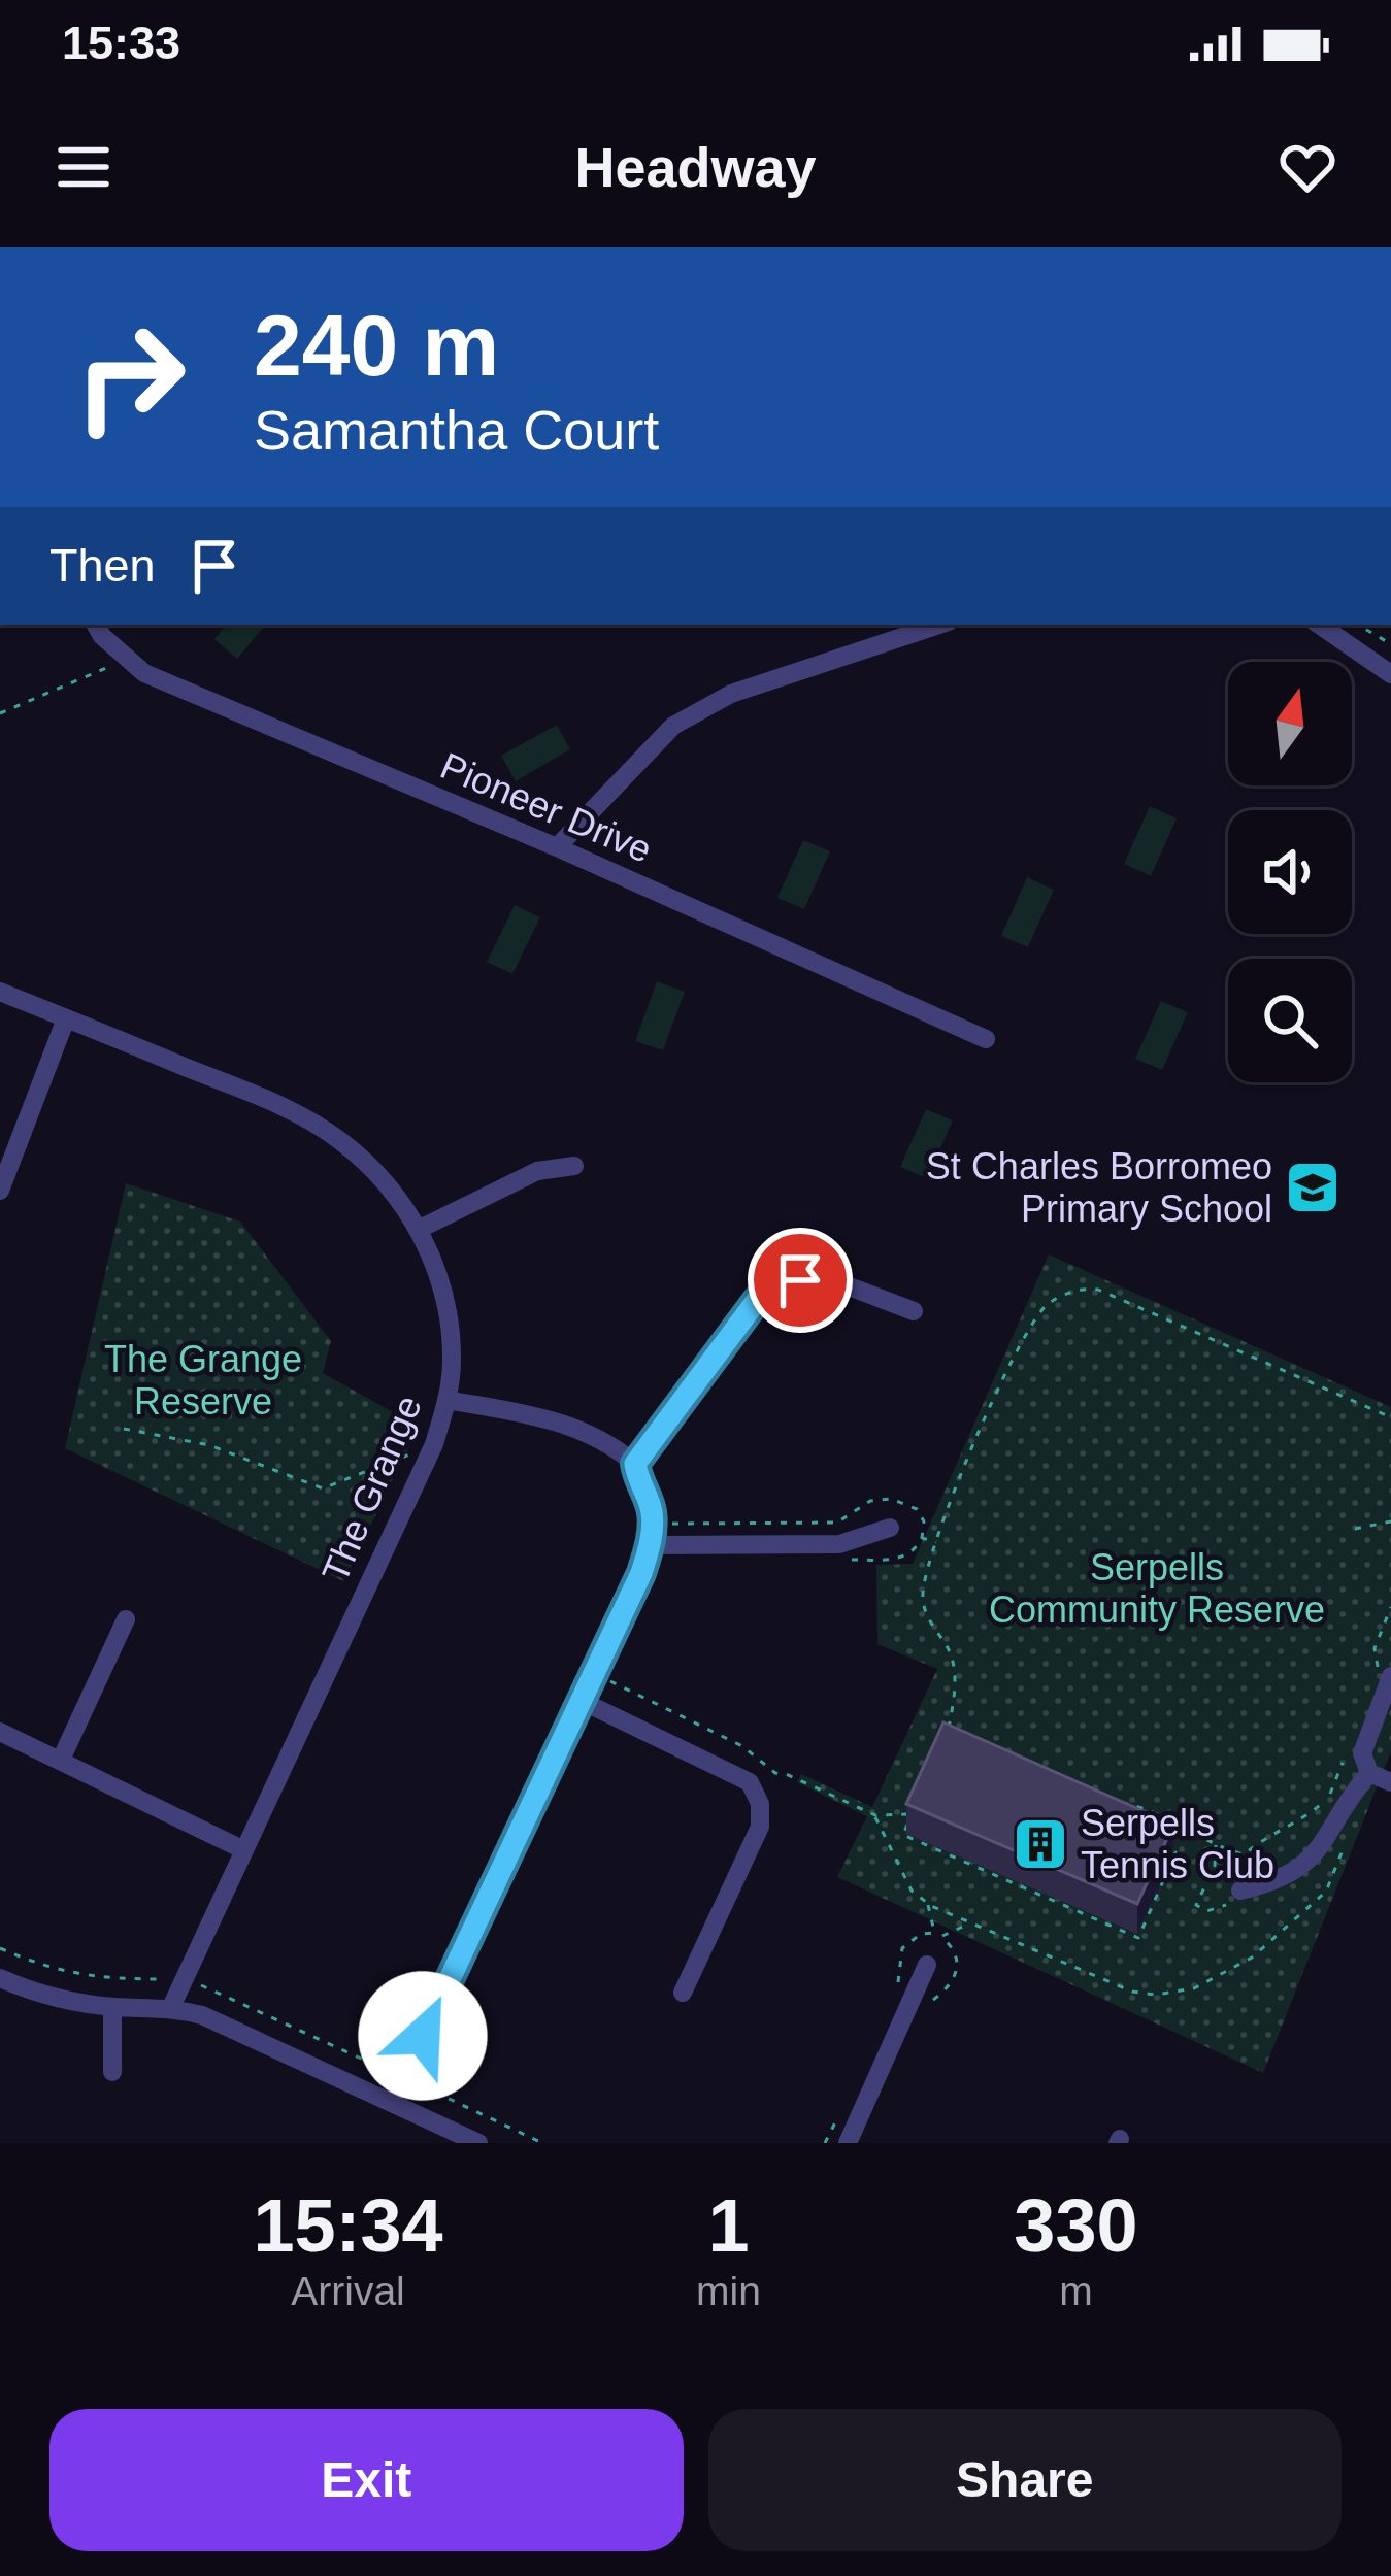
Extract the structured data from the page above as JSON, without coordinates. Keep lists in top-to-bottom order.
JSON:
{
  "streets": {
    "street": ["Pioneer Drive", "The Grange"]
  },
  "parks": ["The Grange Reserve", "Serpells Community Reserve"],
  "places": {
    "school or university": ["St Charles Borromeo Primary School"],
    "building": ["Serpells Tennis Club"]
  },
  "north": "top",
  "page": {
    "status": "15:33",
    "header": "Headway",
    "turn": ["240 m", "Samantha Court"],
    "then": "Then",
    "eta": [
      "15:34",
      "Arrival",
      "1",
      "min",
      "330",
      "m"
    ],
    "buttons": ["Exit", "Share"]
  }
}
